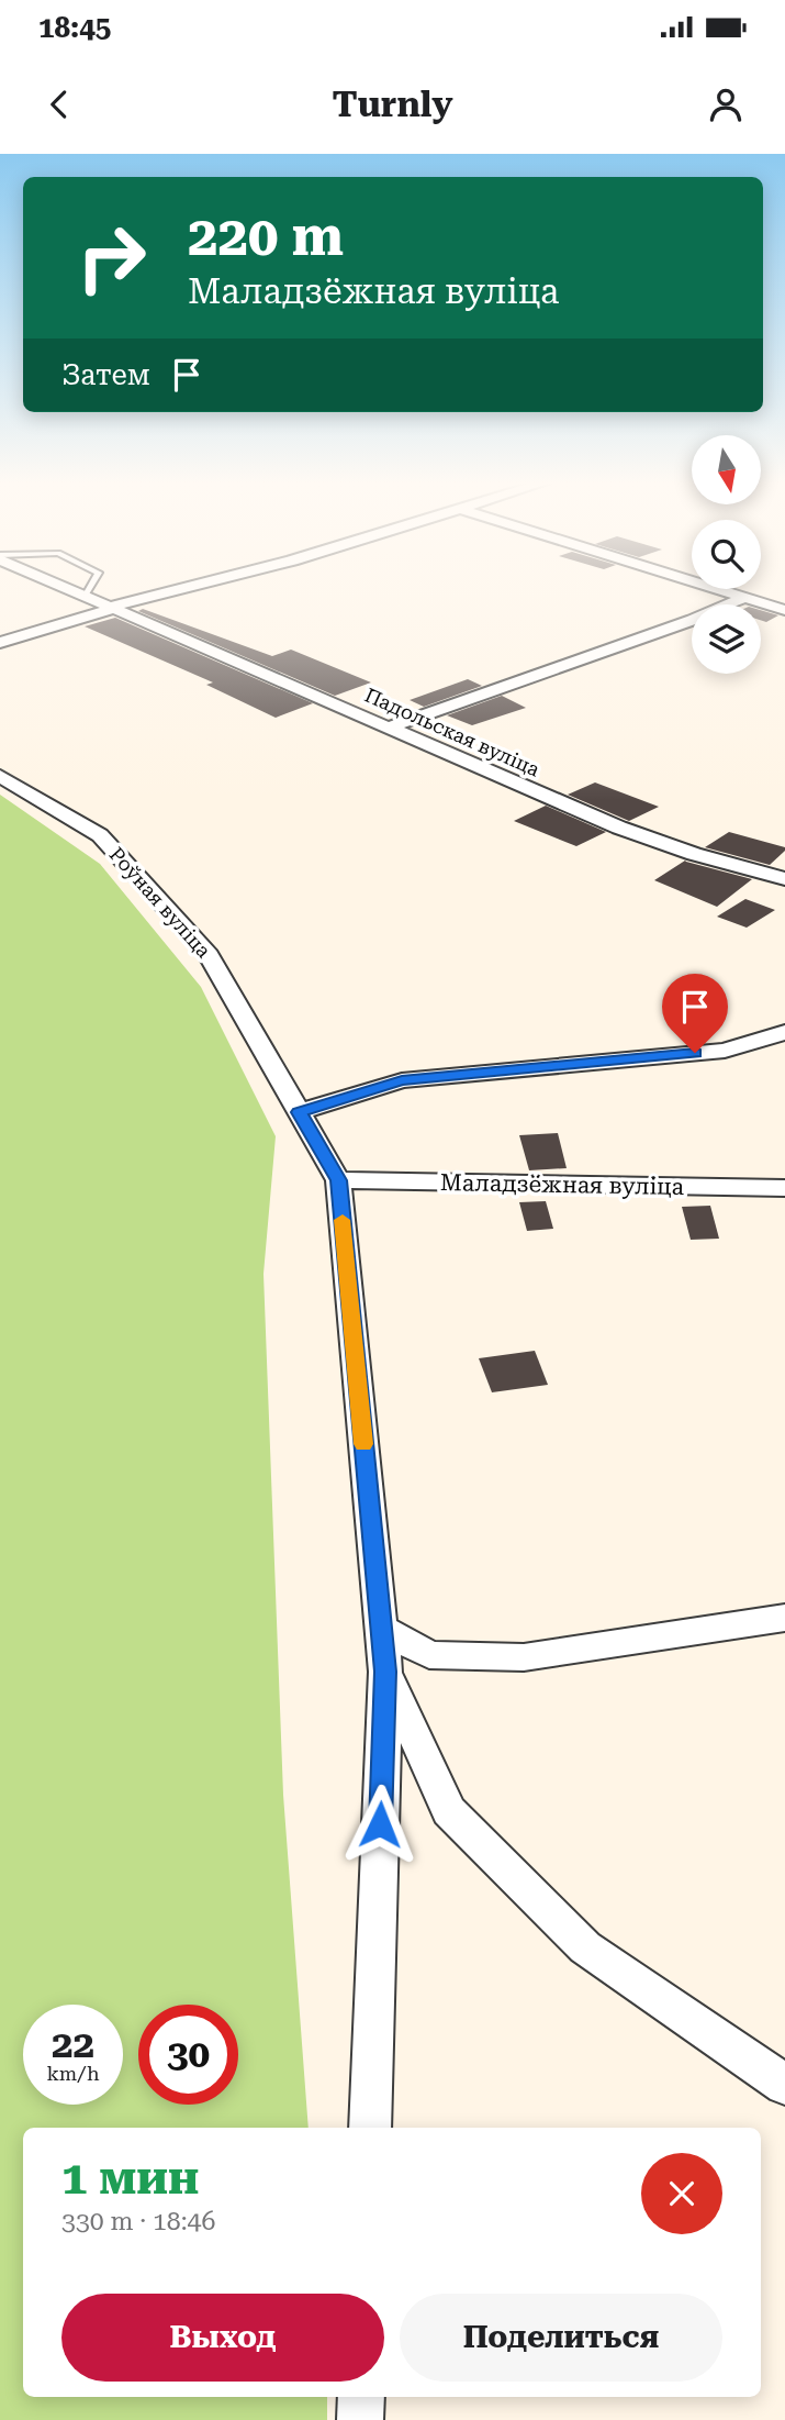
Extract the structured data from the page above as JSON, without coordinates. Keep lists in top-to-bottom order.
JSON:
{
  "streets": {
    "street": ["Падольская вуліца", "Роўная вуліца", "Маладзёжная вуліца"]
  },
  "north": "bottom",
  "page": {
    "status": "18:45",
    "header": "Turnly",
    "turn": ["220 m", "Маладзёжная вуліца"],
    "then": "Затем",
    "speed": "22 km/h",
    "limit": "30",
    "heading": ["1 мин", "330 m · 18:46"],
    "buttons": ["Выход", "Поделиться"]
  }
}
